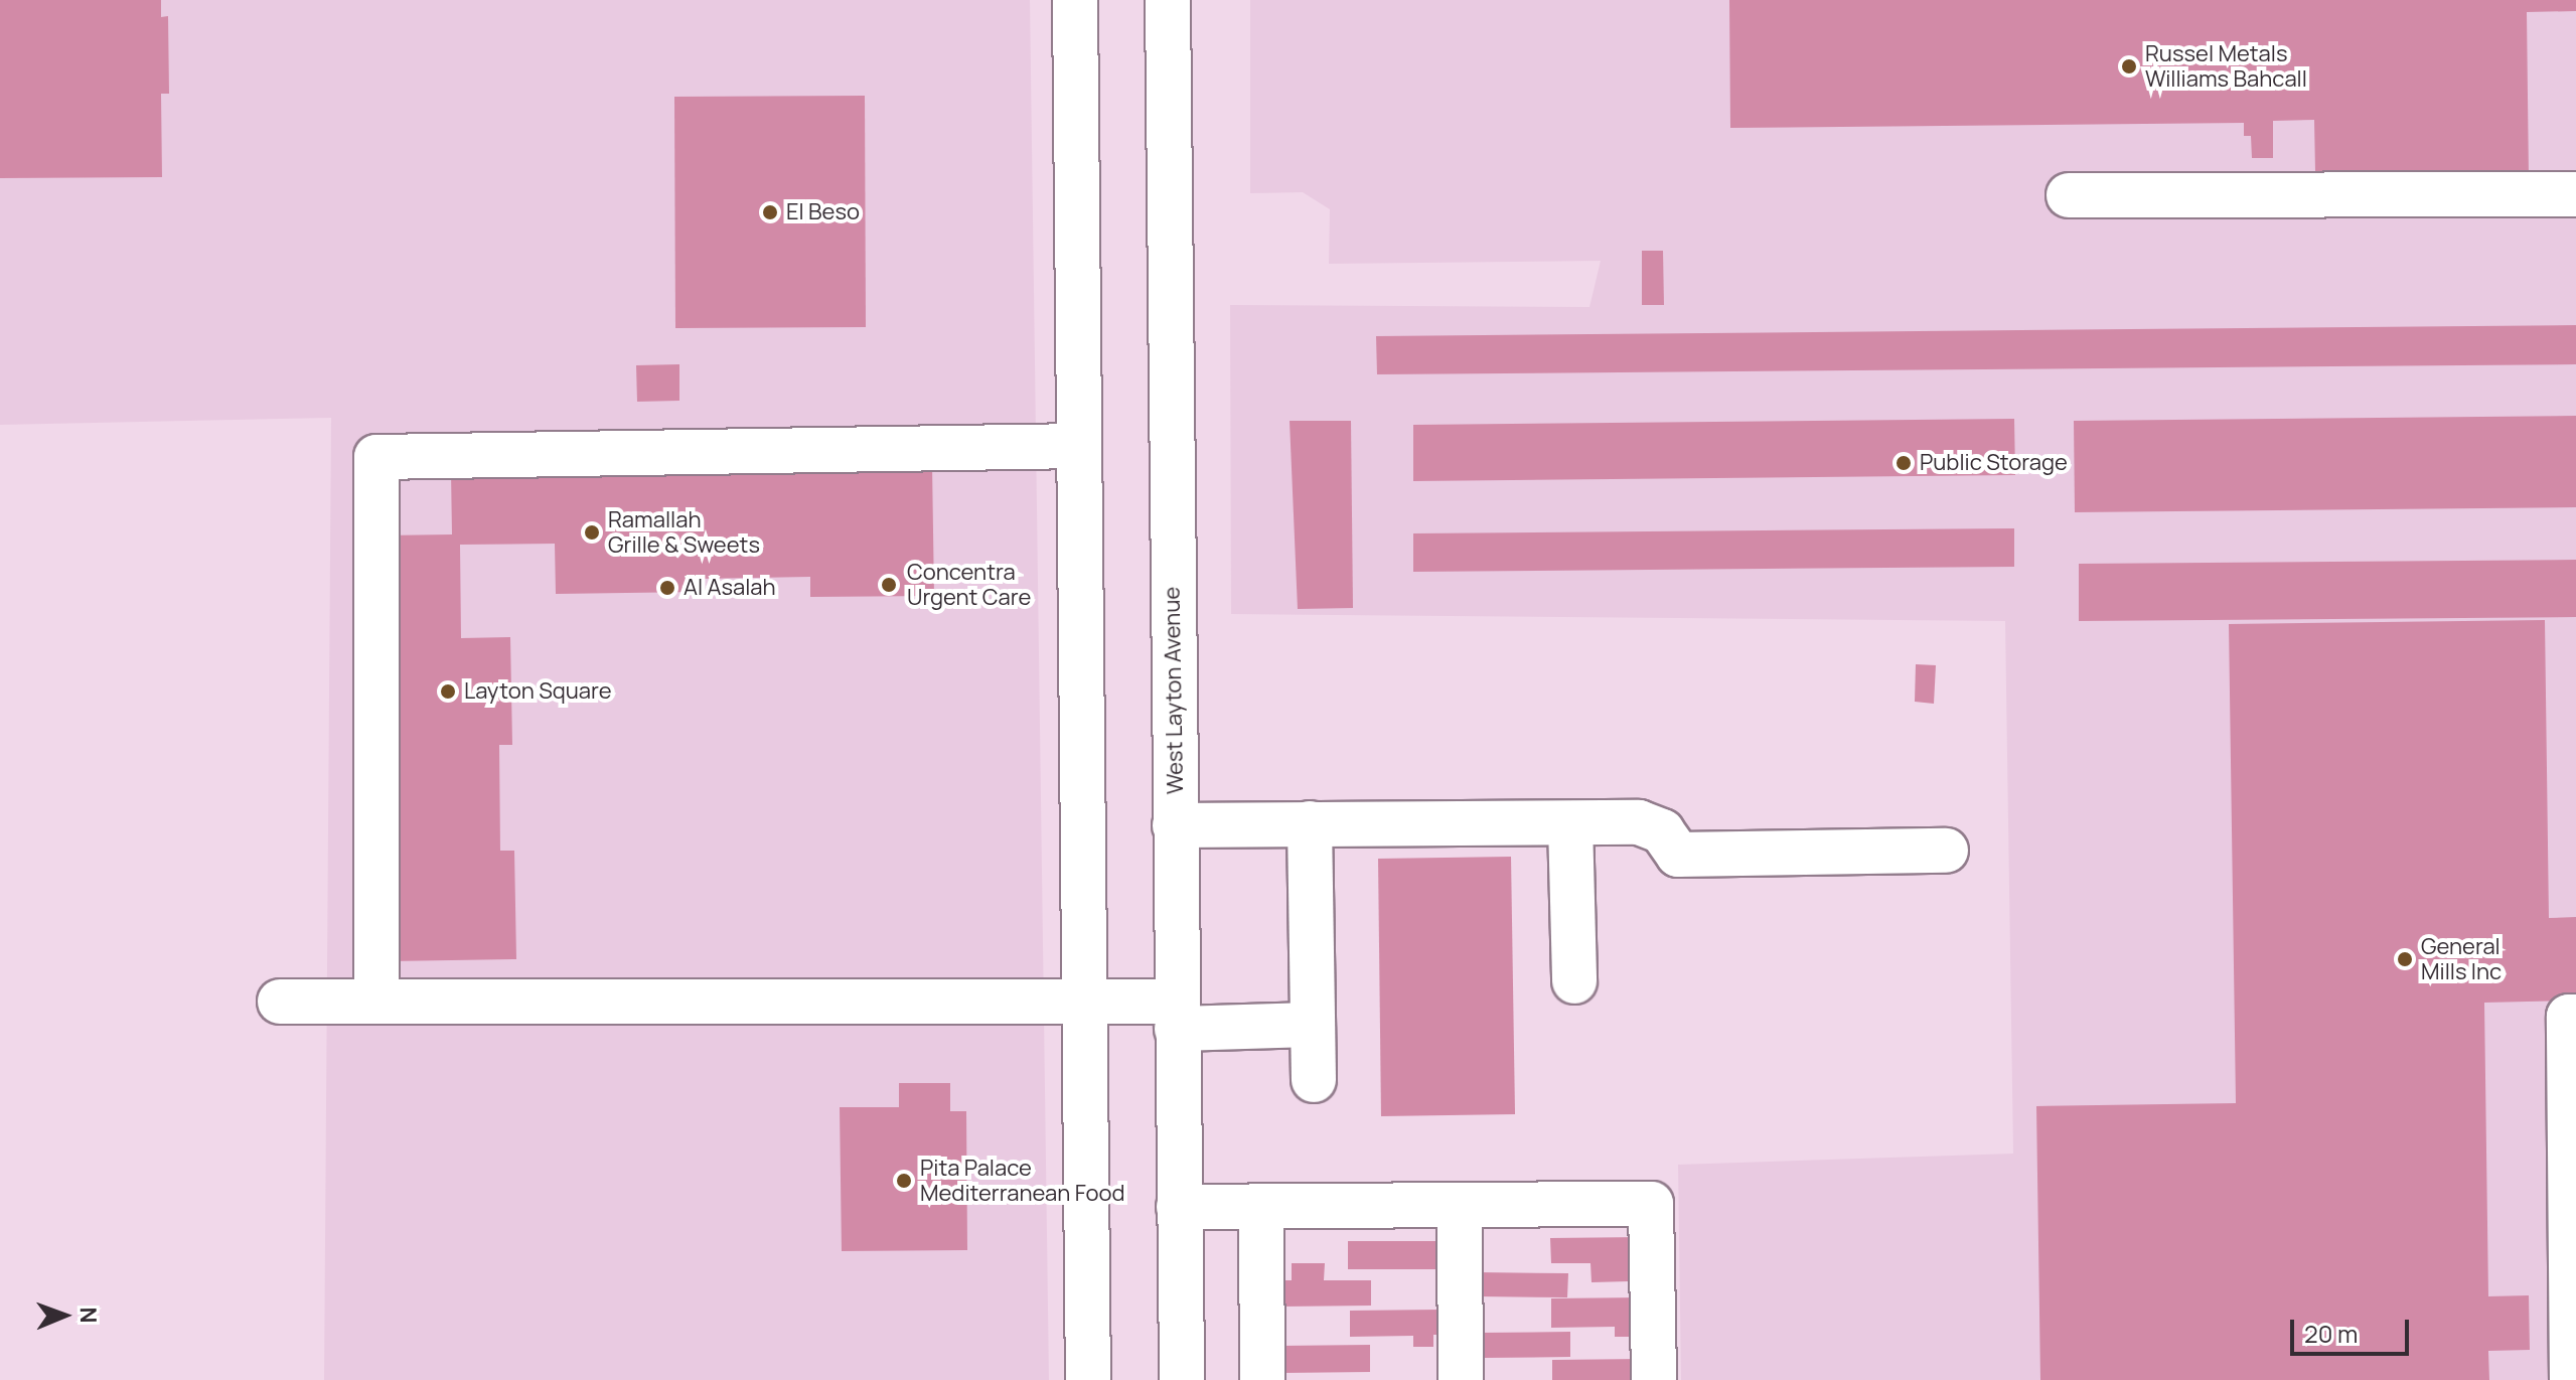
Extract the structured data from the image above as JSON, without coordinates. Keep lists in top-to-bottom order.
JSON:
{
  "streets": {
    "main road": ["West Layton Avenue"]
  },
  "places": [
    "Russel Metals Williams Bahcall",
    "El Beso",
    "Public Storage",
    "Ramallah Grille & Sweets",
    "Concentra Urgent Care",
    "Al Asalah",
    "Layton Square",
    "General Mills Inc",
    "Pita Palace Mediterranean Food"
  ],
  "scale_bar": "20 m",
  "north": "right"
}
